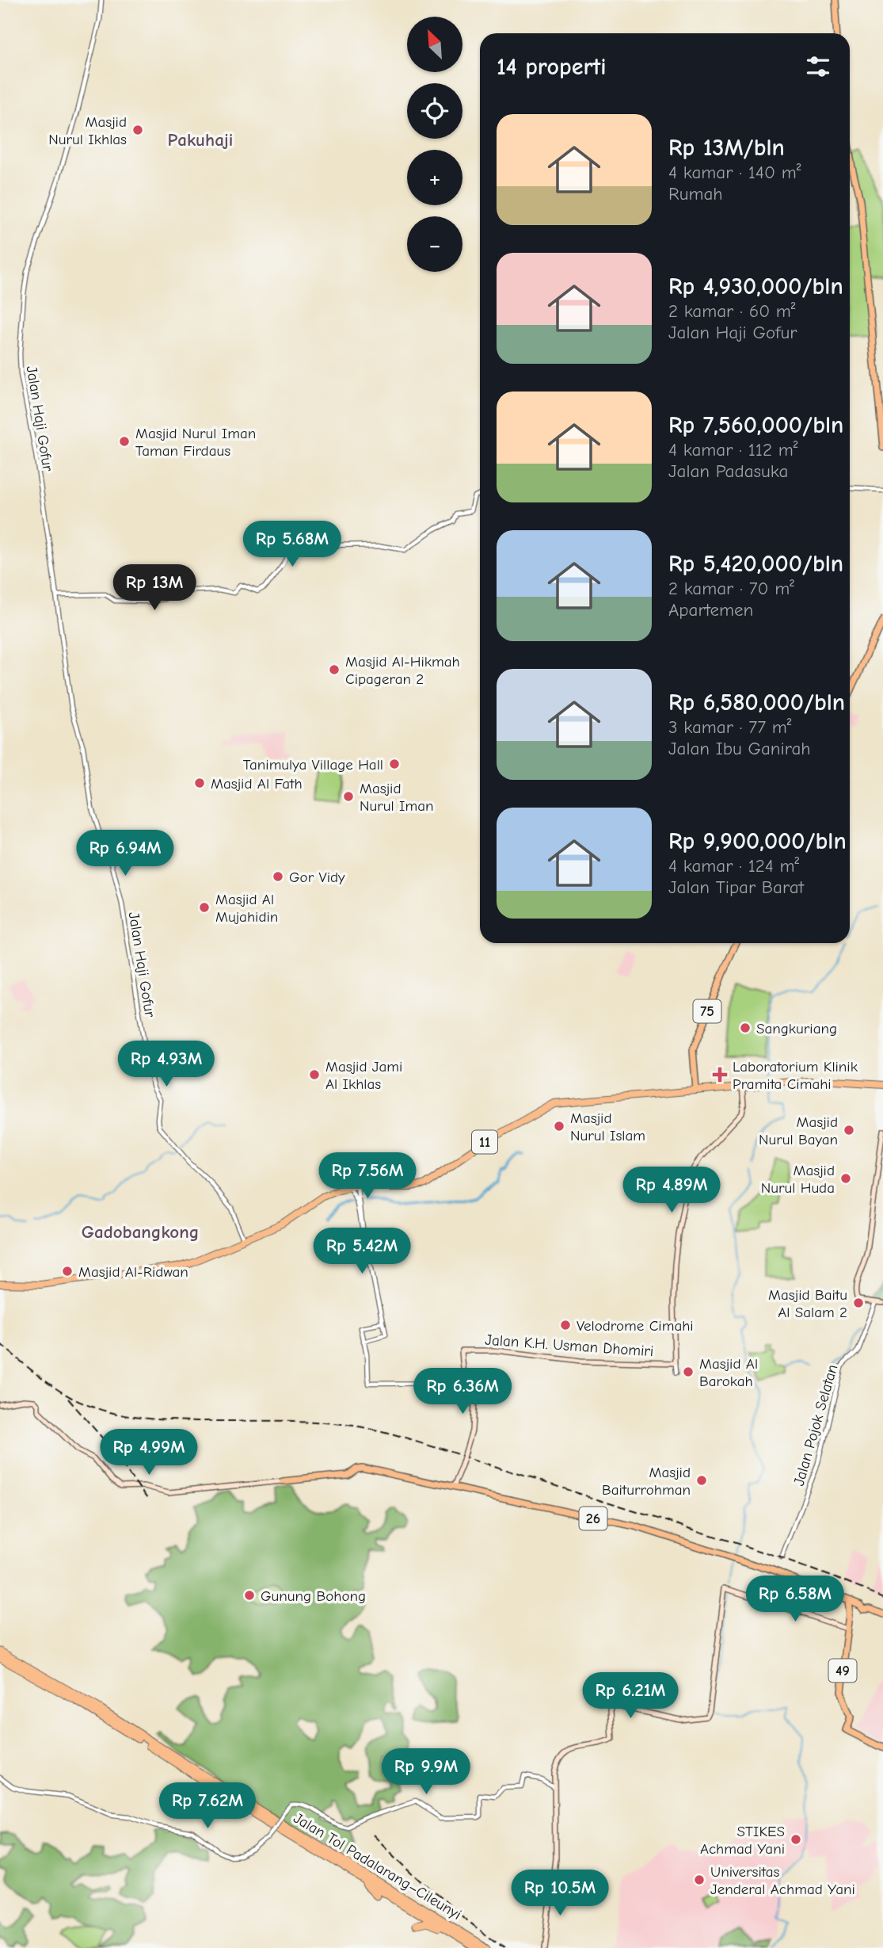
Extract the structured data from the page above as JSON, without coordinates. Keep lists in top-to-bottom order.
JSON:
{
  "streets": {
    "highway": ["11", "Jalan Tol Padalarang–Cileunyi"],
    "main road": [
      "75",
      "Jalan K.H. Usman Dhomiri",
      "26",
      "49"
    ],
    "street": ["Jalan Haji Gofur", "Jalan Pojok Selatan"]
  },
  "crossings": [
    ["Jalan Haji Gofur", "11"],
    ["75", "11"],
    ["11", "Jalan K.H. Usman Dhomiri"],
    ["26", "49"]
  ],
  "districts": ["Pakuhaji", "Gadobangkong"],
  "places": {
    "other": [
      "Masjid Nurul Ikhlas",
      "Masjid Nurul Iman Taman Firdaus",
      "Masjid Al-Hikmah Cipageran 2",
      "Tanimulya Village Hall",
      "Masjid Al Fath",
      "Masjid Nurul Iman",
      "Gor Vidy",
      "Masjid Al Mujahidin",
      "Sangkuriang",
      "Masjid Jami Al Ikhlas",
      "Masjid Nurul Islam",
      "Masjid Nurul Bayan",
      "Masjid Nurul Huda",
      "Masjid Al-Ridwan",
      "Masjid Baitu Al Salam 2",
      "Velodrome Cimahi",
      "Masjid Al Barokah",
      "Masjid Baiturrohman",
      "Gunung Bohong",
      "STIKES Achmad Yani",
      "Universitas Jenderal Achmad Yani"
    ],
    "health": ["Laboratorium Klinik Pramita Cimahi"]
  },
  "north": "top left",
  "page": {
    "map_buttons": ["+", "−"],
    "heading": "14 properti",
    "list": [
      {
        "name": "Rp 13M/bln",
        "note": "4 kamar · 140 m² · Rumah"
      },
      {
        "name": "Rp 4,930,000/bln",
        "note": "2 kamar · 60 m² · Jalan Haji Gofur"
      },
      {
        "name": "Rp 7,560,000/bln",
        "note": "4 kamar · 112 m² · Jalan Padasuka"
      },
      {
        "name": "Rp 5,420,000/bln",
        "note": "2 kamar · 70 m² · Apartemen"
      },
      {
        "name": "Rp 6,580,000/bln",
        "note": "3 kamar · 77 m² · Jalan Ibu Ganirah"
      },
      {
        "name": "Rp 9,900,000/bln",
        "note": "4 kamar · 124 m² · Jalan Tipar Barat"
      }
    ],
    "price": [
      "Rp 5.68M",
      "Rp 13M",
      "Rp 6.94M",
      "Rp 4.93M",
      "Rp 7.56M",
      "Rp 4.89M",
      "Rp 5.42M",
      "Rp 6.36M",
      "Rp 4.99M",
      "Rp 6.58M",
      "Rp 6.21M",
      "Rp 9.9M",
      "Rp 7.62M",
      "Rp 10.5M"
    ]
  }
}
